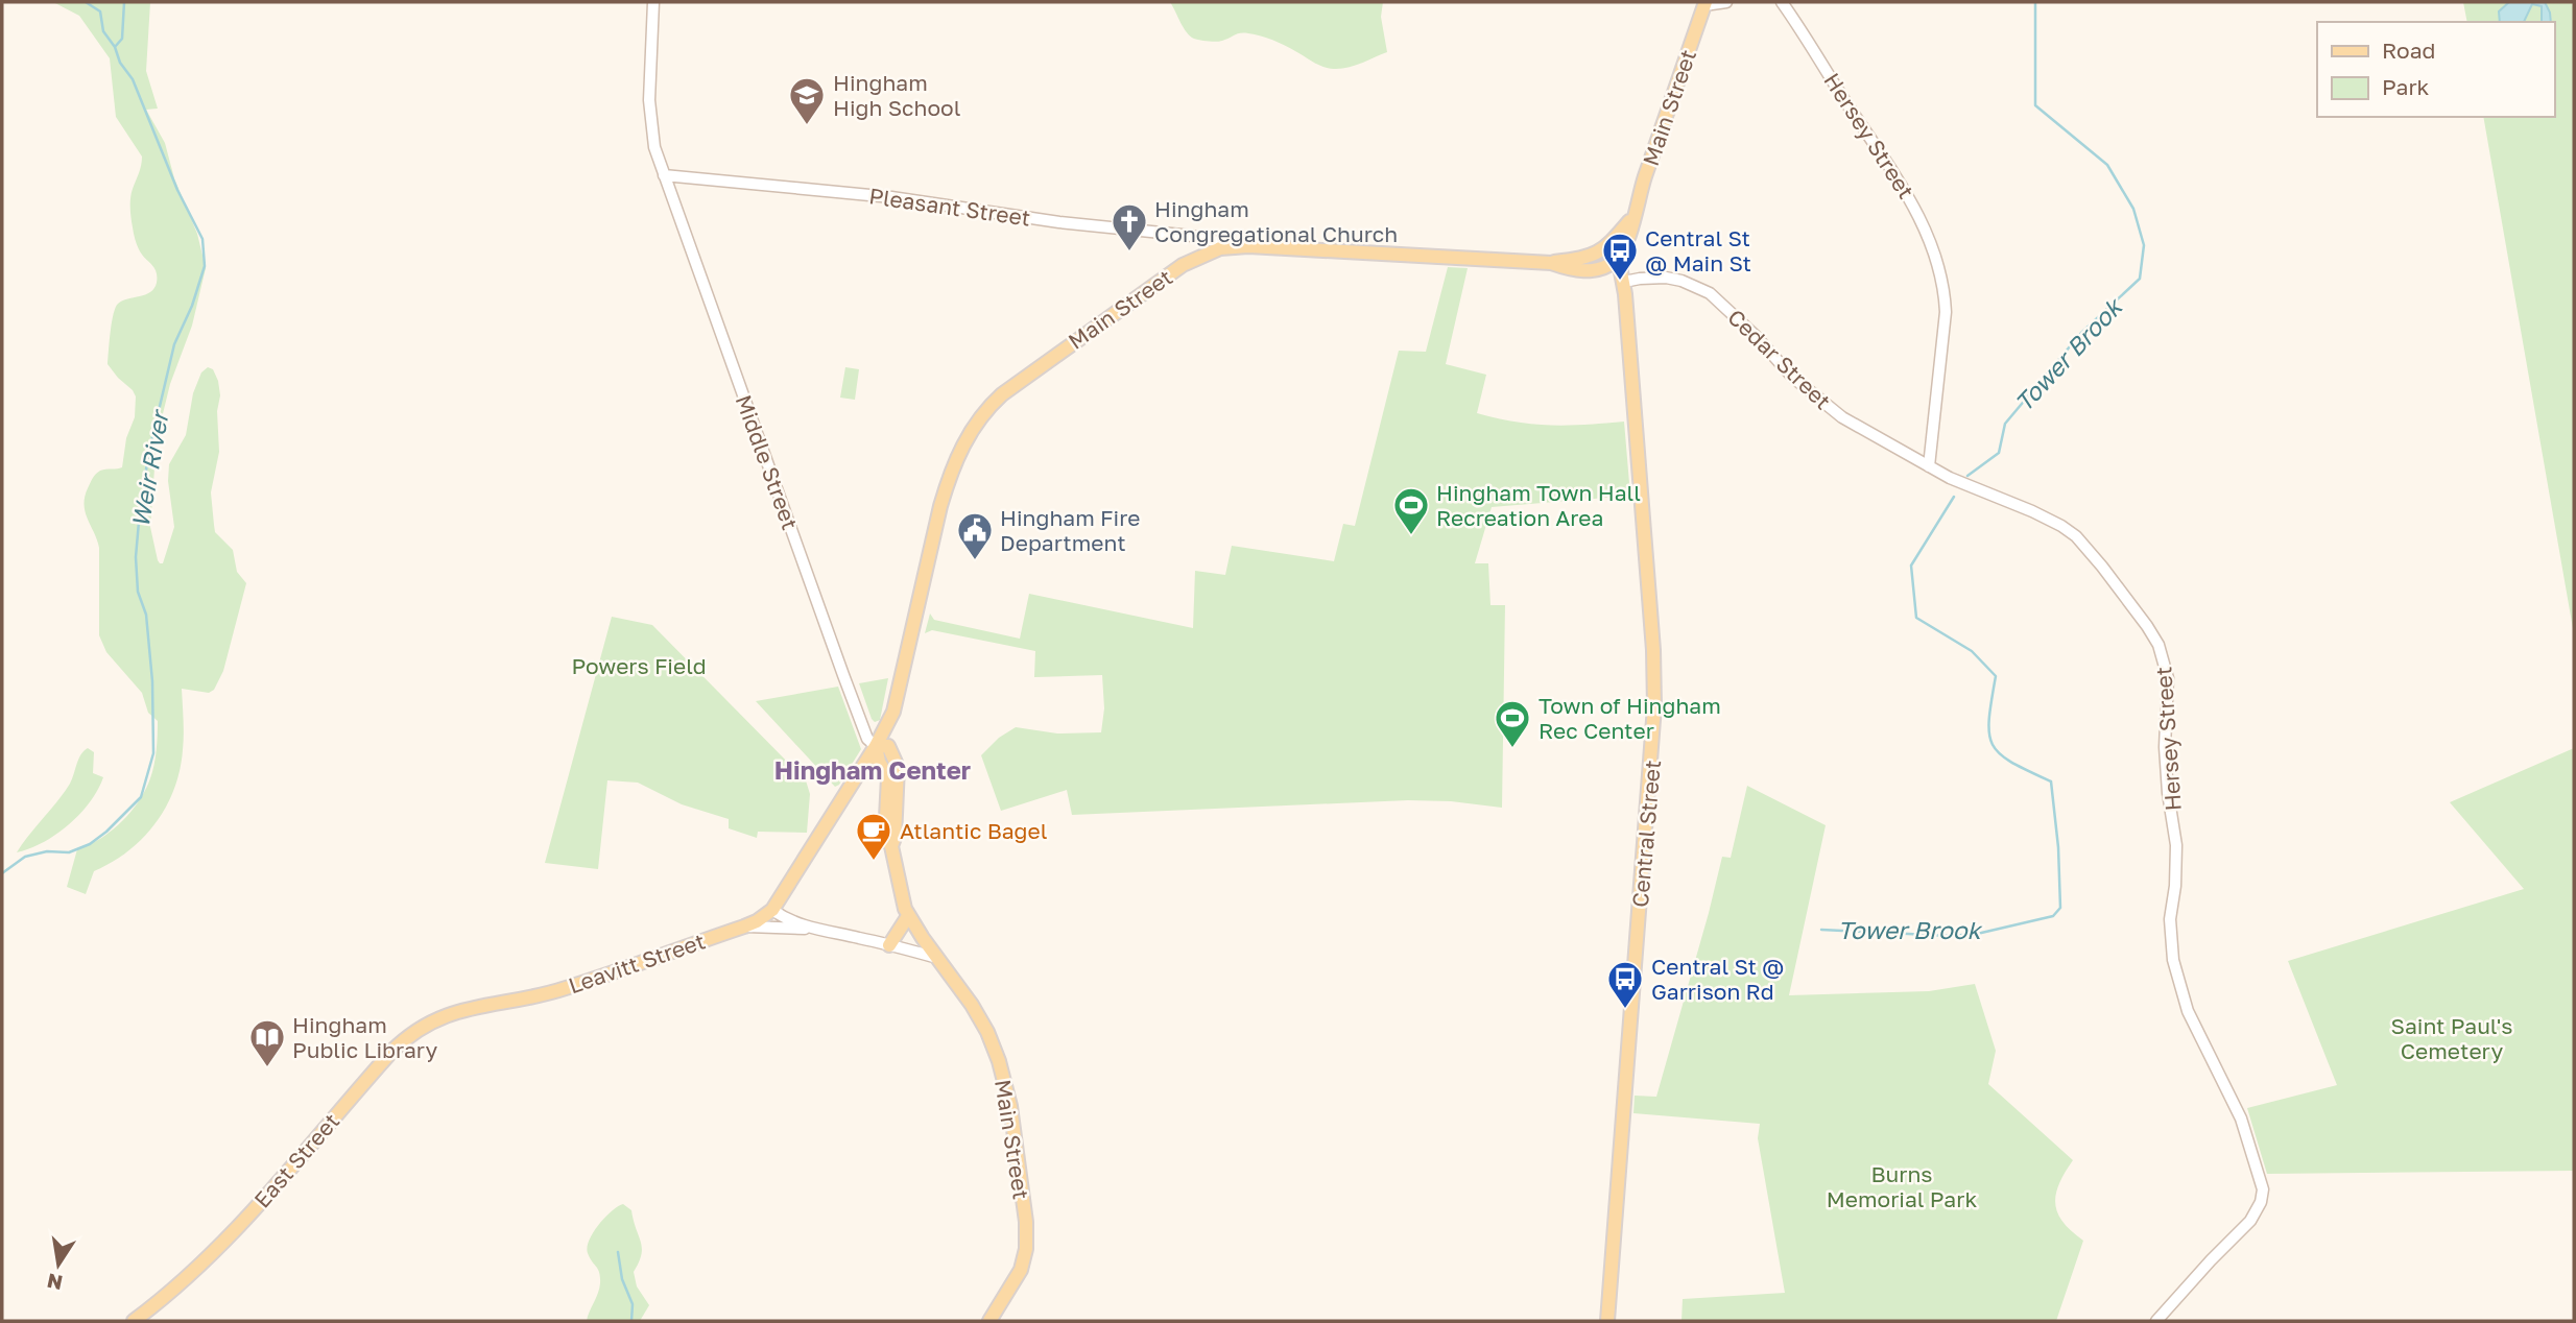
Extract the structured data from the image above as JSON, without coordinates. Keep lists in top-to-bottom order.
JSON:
{
  "streets": {
    "main road": [
      "Main Street",
      "Central Street",
      "Leavitt Street",
      "East Street"
    ],
    "street": [
      "Hersey Street",
      "Pleasant Street",
      "Cedar Street",
      "Middle Street"
    ]
  },
  "crossings": [
    ["Main Street", "Pleasant Street"],
    ["Main Street", "Middle Street"],
    ["Main Street", "Central Street"],
    ["Main Street", "Leavitt Street"],
    ["Hersey Street", "Cedar Street"],
    ["Pleasant Street", "Middle Street"],
    ["Cedar Street", "Central Street"],
    ["Leavitt Street", "East Street"]
  ],
  "districts": ["Hingham Center"],
  "water": ["Tower Brook", "Weir River"],
  "parks": ["Powers Field", "Saint Paul's Cemetery", "Burns Memorial Park"],
  "places": {
    "school or university": ["Hingham High School"],
    "church": ["Hingham Congregational Church"],
    "bus stop": ["Central St @ Main St", "Central St @ Garrison Rd"],
    "sports": ["Hingham Town Hall Recreation Area", "Town of Hingham Rec Center"],
    "public building": ["Hingham Fire Department"],
    "cafe": ["Atlantic Bagel"],
    "library": ["Hingham Public Library"]
  },
  "legend": ["Road", "Park"],
  "north": "bottom"
}
